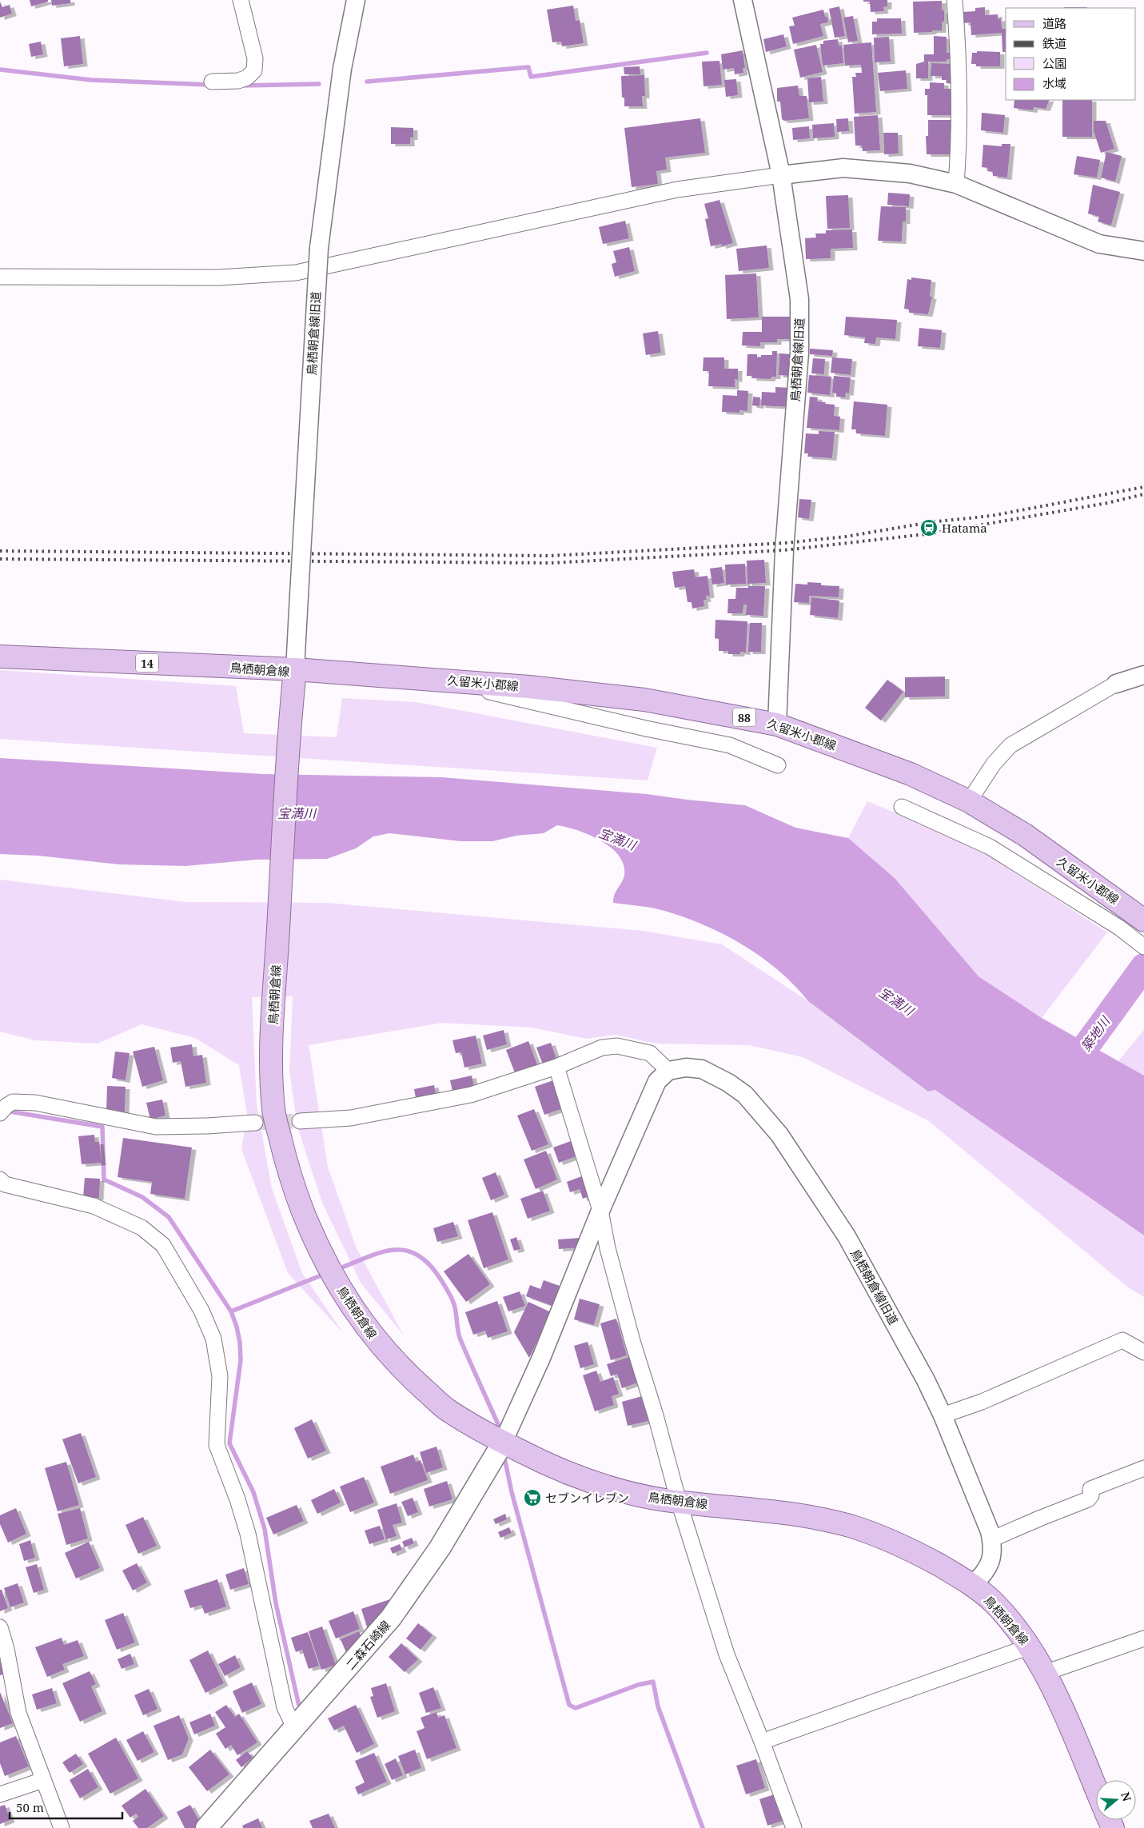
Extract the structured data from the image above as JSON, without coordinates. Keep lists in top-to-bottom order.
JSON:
{
  "streets": {
    "main road": [
      "14",
      "鳥栖朝倉線",
      "久留米小郡線",
      "88",
      "二森石崎線"
    ],
    "street": ["鳥栖朝倉線旧道"]
  },
  "crossings": [
    ["鳥栖朝倉線旧道", "鳥栖朝倉線"],
    ["鳥栖朝倉線旧道", "久留米小郡線"],
    ["鳥栖朝倉線", "久留米小郡線"],
    ["鳥栖朝倉線", "二森石崎線"]
  ],
  "water": ["宝満川", "築地川"],
  "places": {
    "station": ["Hatama"],
    "supermarket": ["セブンイレブン"]
  },
  "legend": [
    "道路",
    "鉄道",
    "公園",
    "水域"
  ],
  "scale_bar": "50 m",
  "north": "right"
}
